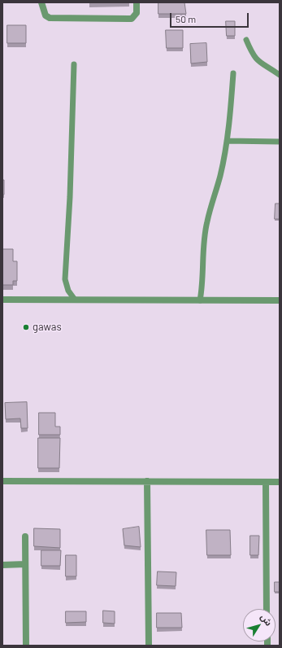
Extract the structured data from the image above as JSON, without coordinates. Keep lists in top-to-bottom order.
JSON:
{
  "places": ["gawas"],
  "scale_bar": "50 m",
  "north": "top right"
}
